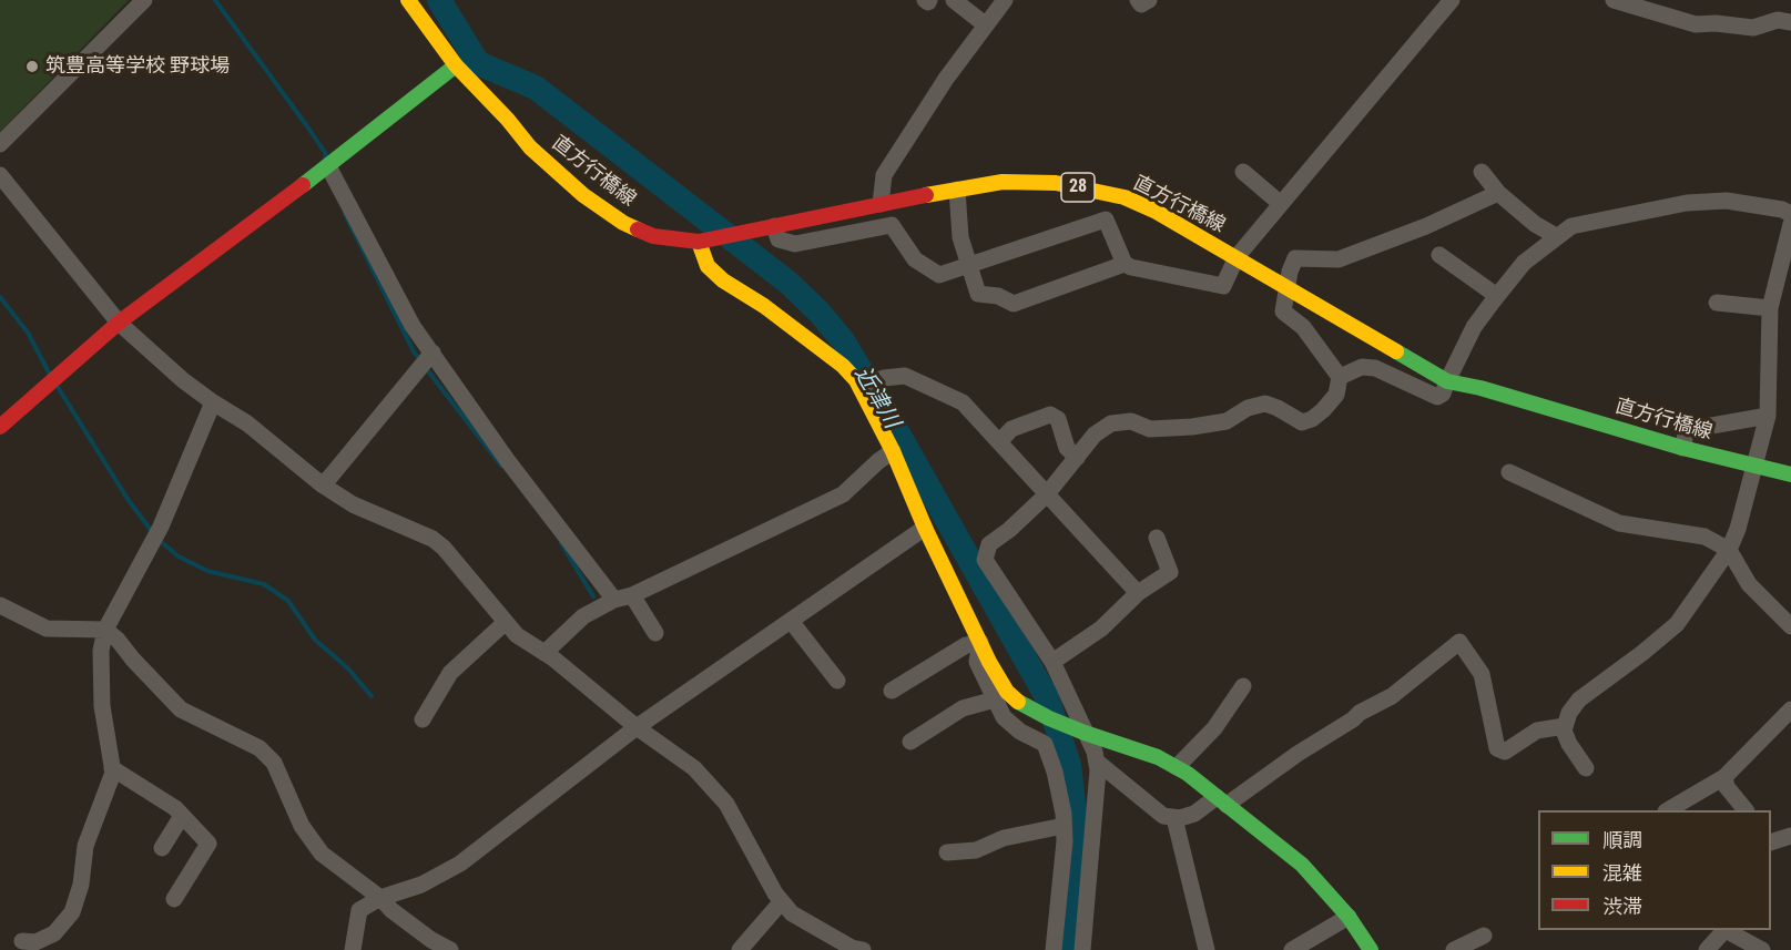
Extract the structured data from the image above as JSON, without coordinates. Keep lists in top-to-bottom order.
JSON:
{
  "streets": {
    "street": ["直方行橋線", "28"]
  },
  "water": ["近津川"],
  "places": ["筑豊高等学校 野球場"],
  "legend": ["順調", "混雑", "渋滞"]
}
